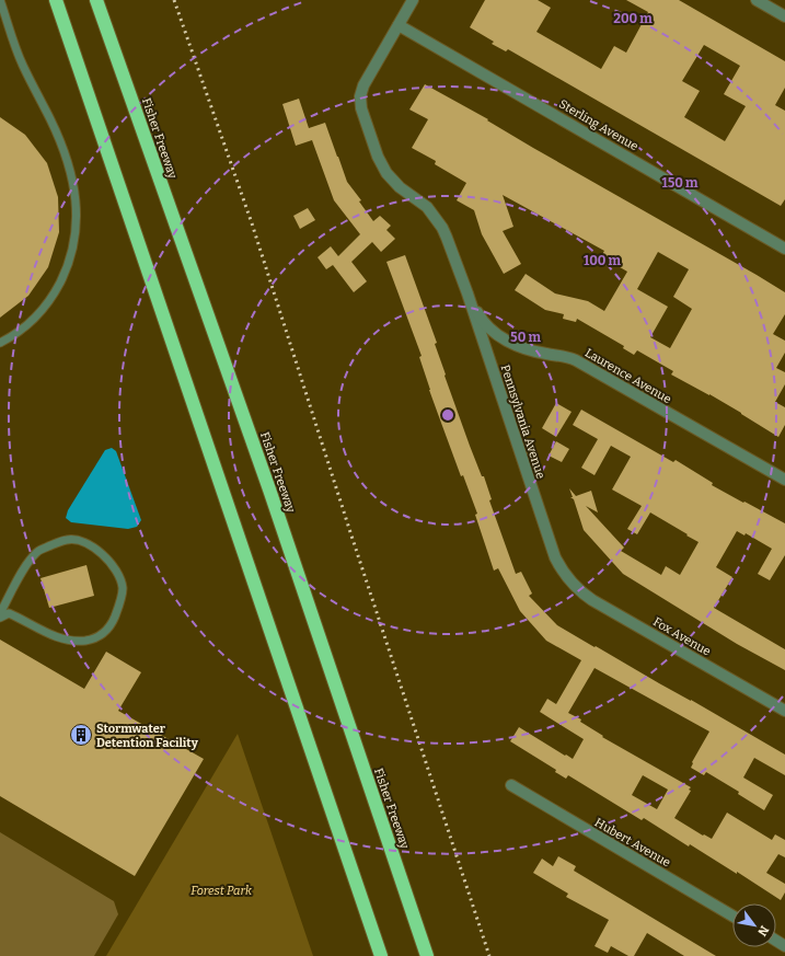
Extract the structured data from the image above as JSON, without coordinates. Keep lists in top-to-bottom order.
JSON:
{
  "streets": {
    "highway": ["Fisher Freeway"],
    "street": [
      "Sterling Avenue",
      "Laurence Avenue",
      "Pennsylvania Avenue",
      "Fox Avenue",
      "Hubert Avenue"
    ]
  },
  "crossings": [
    ["Sterling Avenue", "Pennsylvania Avenue"],
    ["Laurence Avenue", "Pennsylvania Avenue"],
    ["Pennsylvania Avenue", "Fox Avenue"]
  ],
  "parks": ["Forest Park"],
  "places": {
    "building": ["Stormwater Detention Facility"]
  },
  "north": "bottom right",
  "rings": [
    "200 m",
    "150 m",
    "100 m",
    "50 m"
  ]
}
